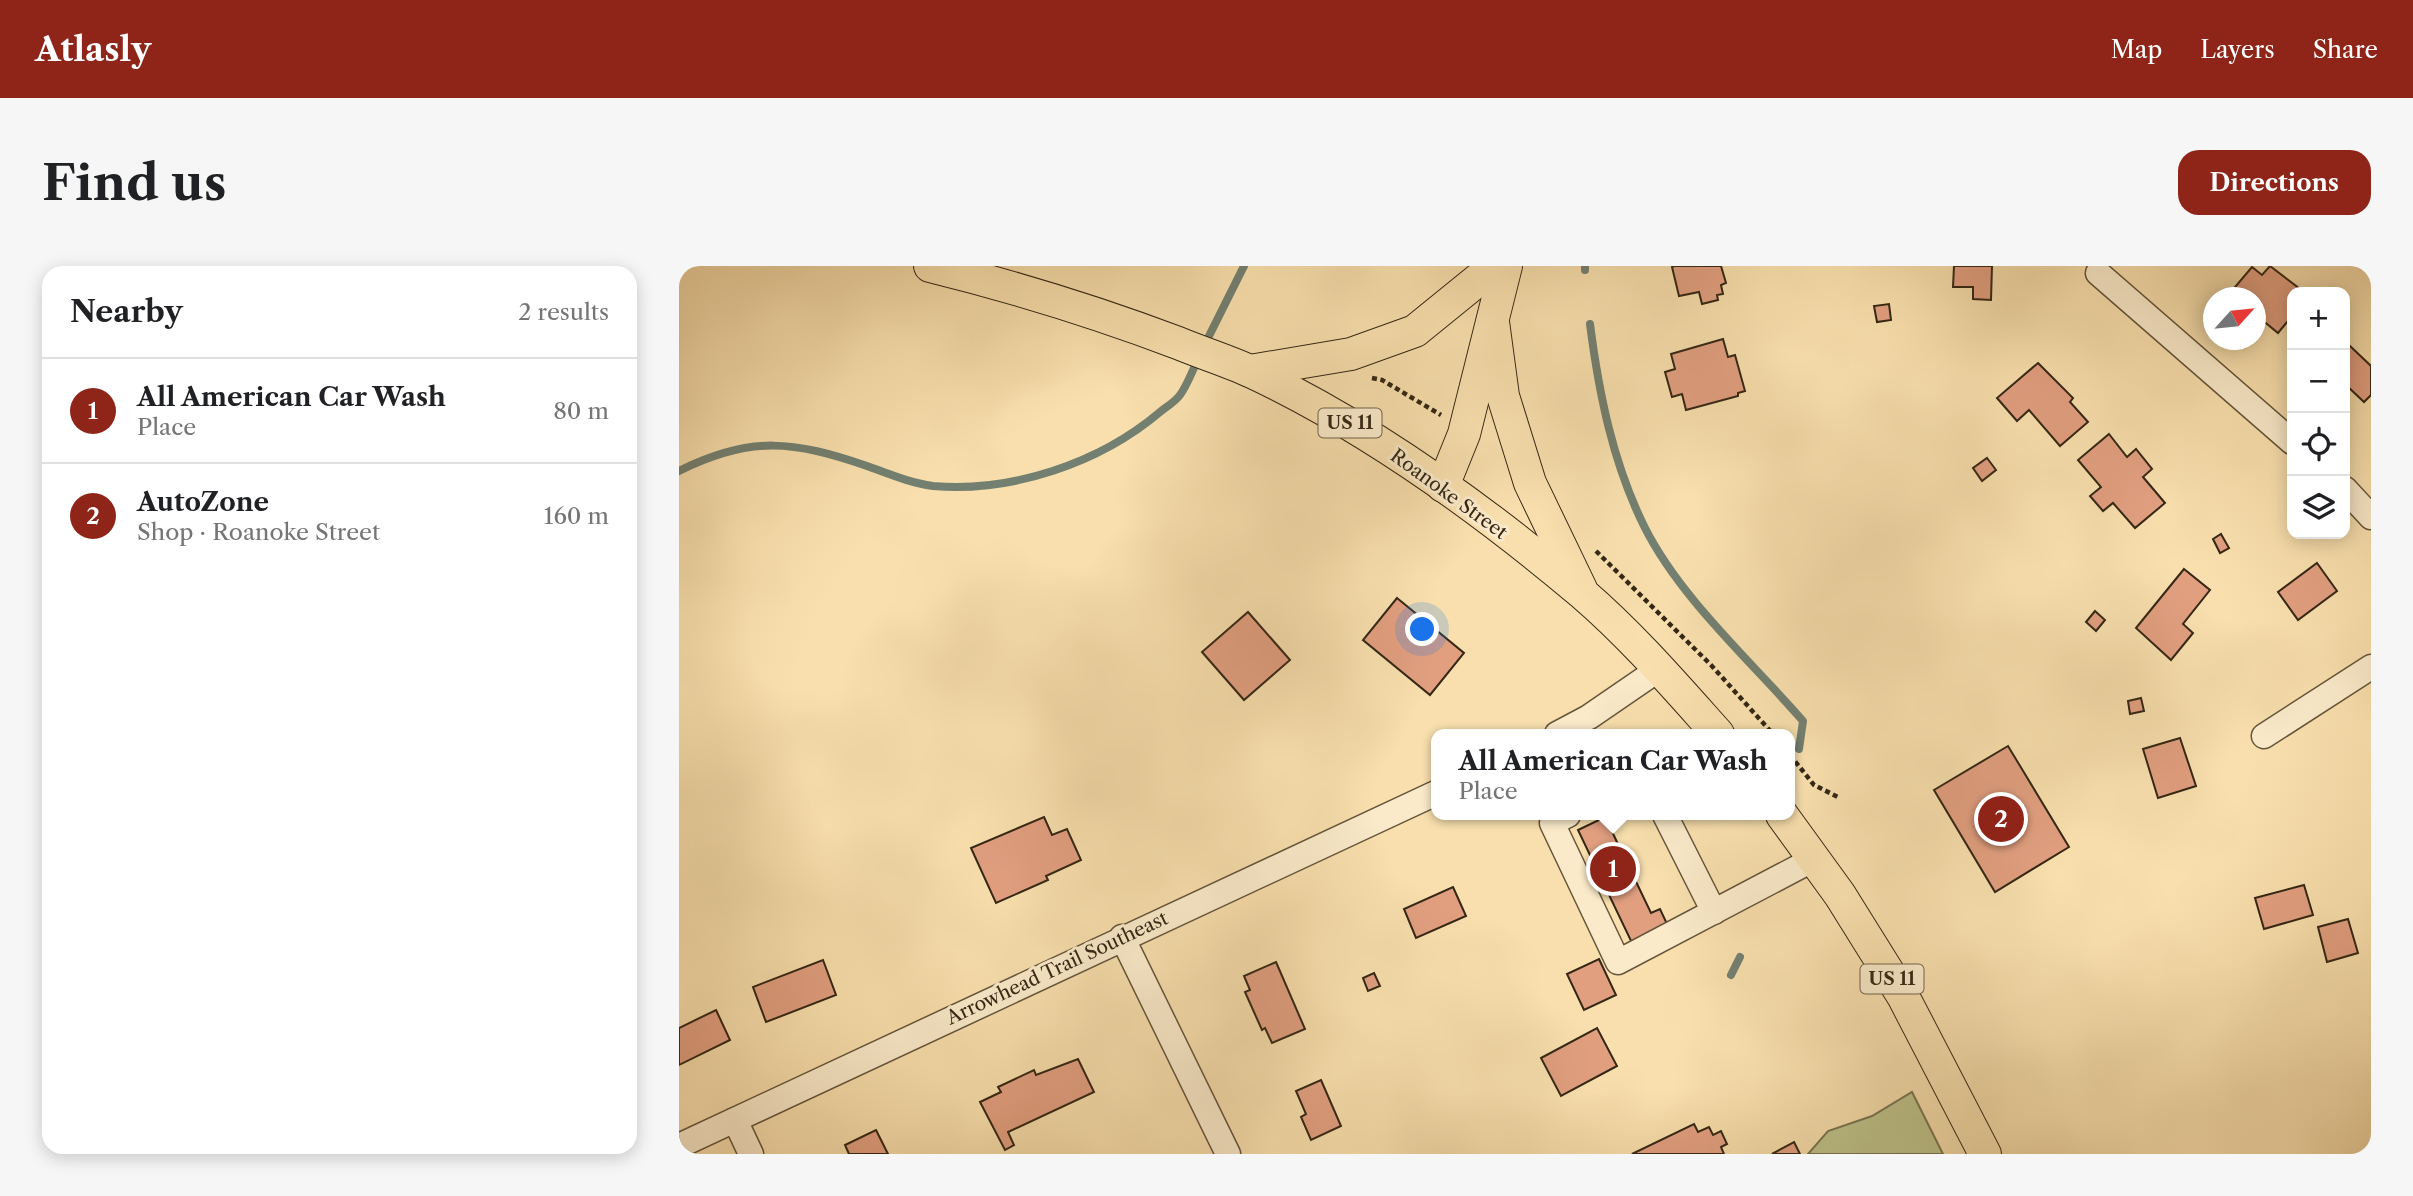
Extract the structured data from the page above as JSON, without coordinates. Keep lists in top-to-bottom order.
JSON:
{
  "streets": {
    "main road": ["US 11", "Roanoke Street"],
    "street": ["Arrowhead Trail Southeast"]
  },
  "north": "top right",
  "page": {
    "header": "Atlasly",
    "nav": ["Map", "Layers", "Share"],
    "buttons": "Directions",
    "title": "Find us",
    "heading": ["Nearby", "2 results"],
    "map_buttons": ["+", "−"],
    "list": [
      {
        "mark": "1",
        "name": "All American Car Wash",
        "note": "Place",
        "value": "80 m"
      },
      {
        "mark": "2",
        "name": "AutoZone",
        "note": "Shop · Roanoke Street",
        "value": "160 m"
      }
    ],
    "popup": ["All American Car Wash", "Place"],
    "pins": ["2", "1"]
  }
}
